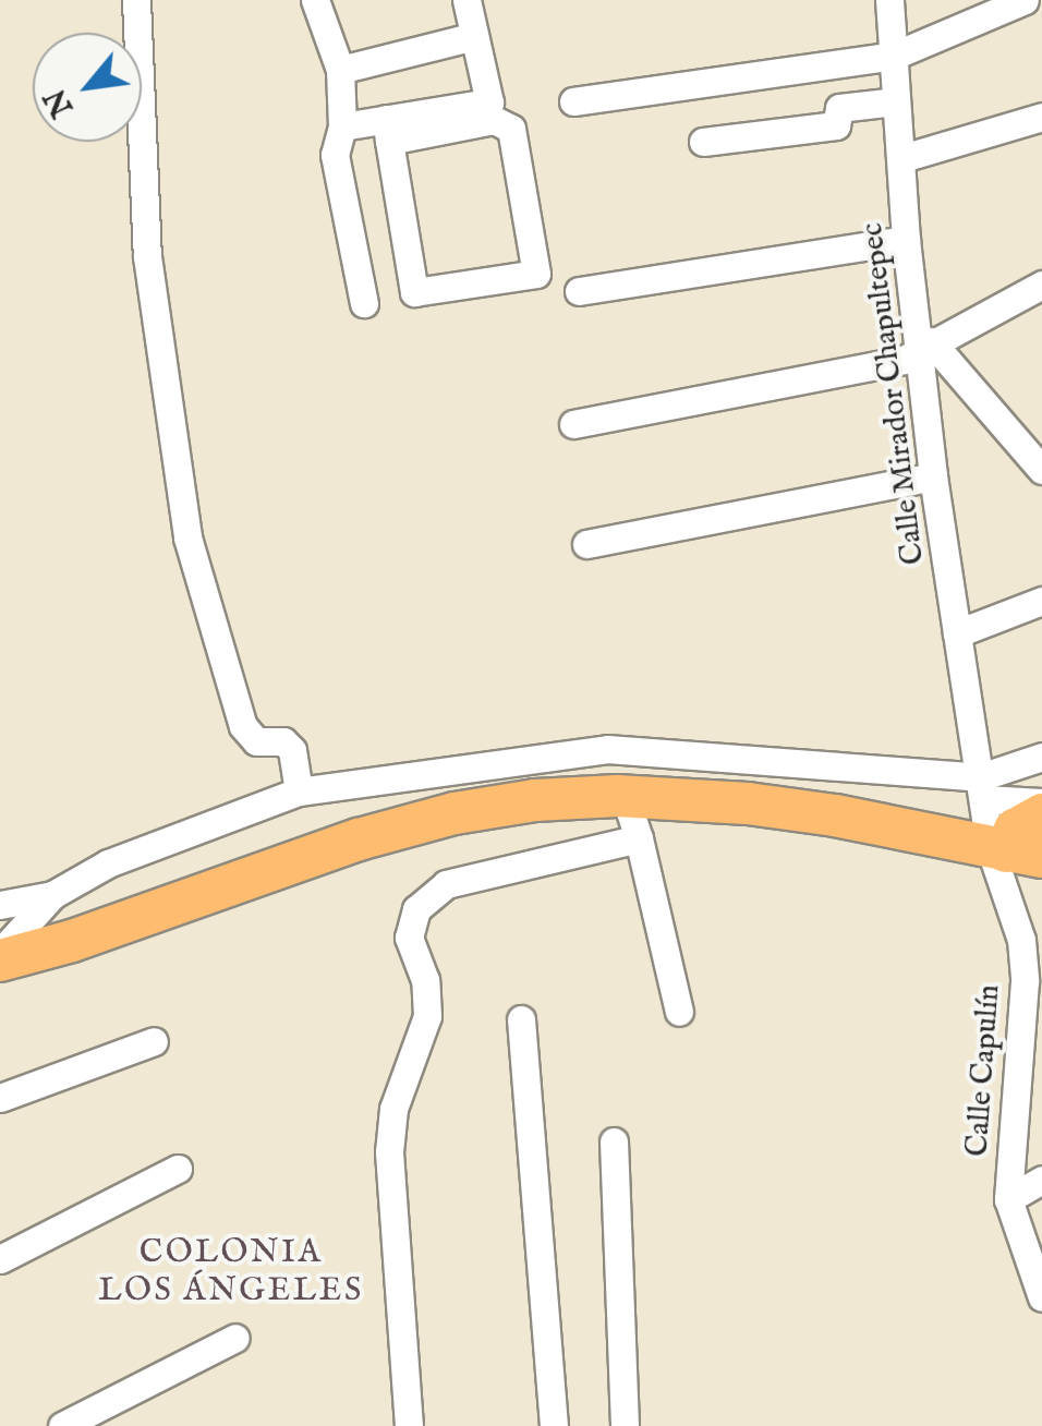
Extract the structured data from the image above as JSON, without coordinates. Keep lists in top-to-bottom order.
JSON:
{
  "streets": {
    "street": ["Calle Mirador Chapultepec", "Calle Capulín"]
  },
  "crossings": [
    ["Calle Mirador Chapultepec", "Calle Capulín"]
  ],
  "districts": ["COLONIA LOS ÁNGELES"],
  "north": "bottom left"
}
